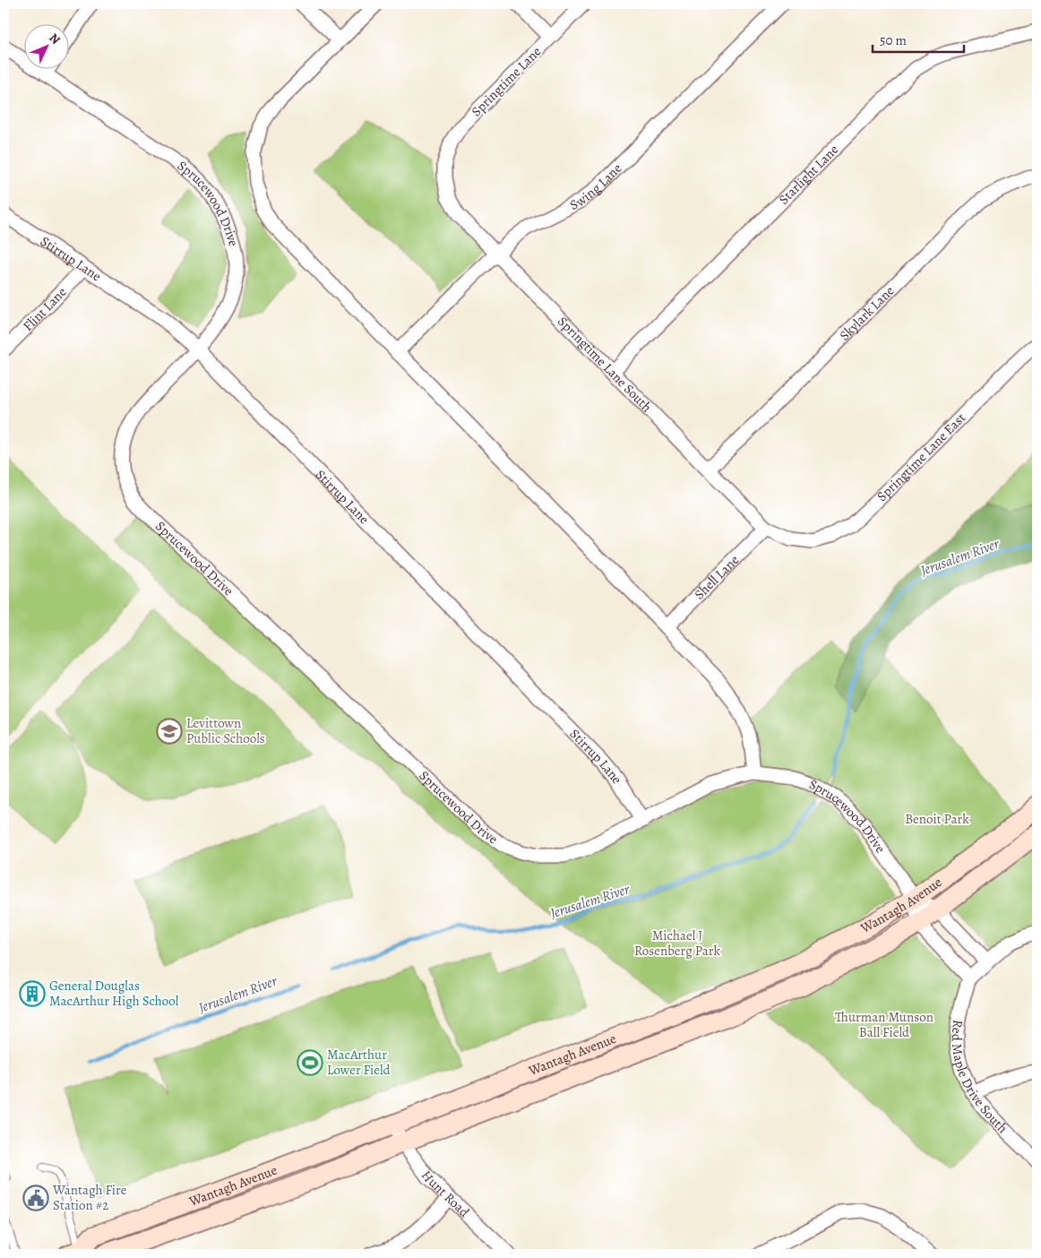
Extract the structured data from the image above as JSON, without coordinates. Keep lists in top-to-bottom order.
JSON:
{
  "streets": {
    "main road": ["Wantagh Avenue"],
    "street": [
      "Springtime Lane",
      "Starlight Lane",
      "Swing Lane",
      "Sprucewood Drive",
      "Stirrup Lane",
      "Flint Lane",
      "Skylark Lane",
      "Springtime Lane South",
      "Springtime Lane East",
      "Shell Lane",
      "Red Maple Drive South",
      "Hunt Road"
    ]
  },
  "crossings": [
    ["Springtime Lane", "Springtime Lane South"],
    ["Starlight Lane", "Springtime Lane South"],
    ["Swing Lane", "Springtime Lane South"],
    ["Sprucewood Drive", "Stirrup Lane"],
    ["Sprucewood Drive", "Wantagh Avenue"],
    ["Stirrup Lane", "Flint Lane"],
    ["Skylark Lane", "Springtime Lane South"],
    ["Springtime Lane South", "Springtime Lane East"],
    ["Springtime Lane South", "Shell Lane"],
    ["Wantagh Avenue", "Hunt Road"]
  ],
  "water": ["Jerusalem River"],
  "parks": ["Benoit Park", "Michael J Rosenberg Park", "Thurman Munson Ball Field"],
  "places": {
    "school or university": ["Levittown Public Schools"],
    "building": ["General Douglas MacArthur High School"],
    "sports": ["MacArthur Lower Field"],
    "public building": ["Wantagh Fire Station #2"]
  },
  "scale_bar": "50 m",
  "north": "top right"
}
